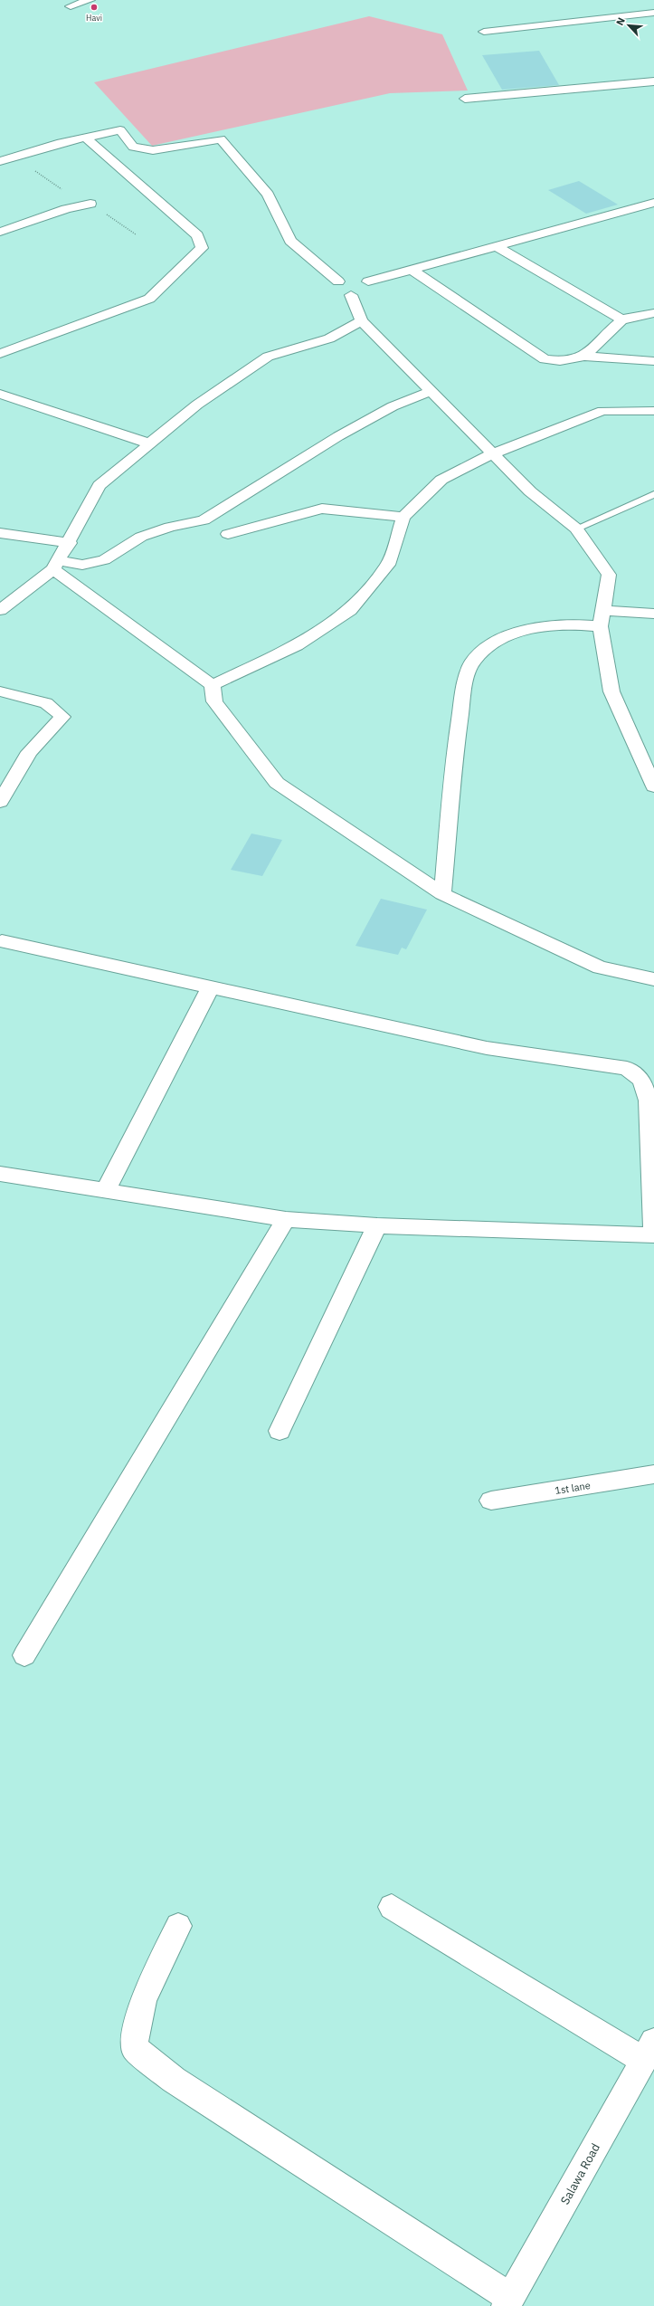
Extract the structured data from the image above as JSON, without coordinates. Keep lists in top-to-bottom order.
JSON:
{
  "streets": {
    "street": ["1st lane", "Salawa Road"]
  },
  "places": ["Havi"],
  "north": "top left"
}
